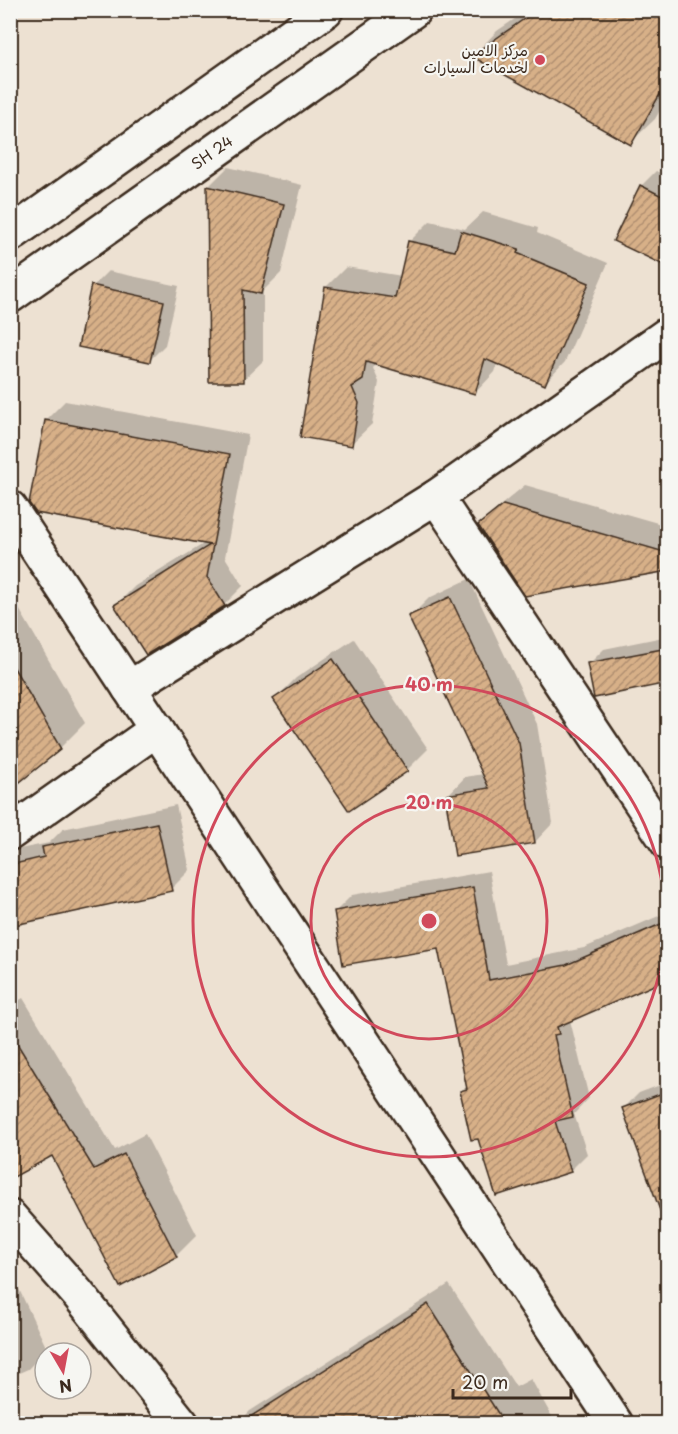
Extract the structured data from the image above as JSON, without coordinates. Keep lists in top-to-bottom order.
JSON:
{
  "streets": {
    "street": ["SH 24"]
  },
  "places": ["مركز الامين لخدمات السيارات"],
  "scale_bar": "20 m",
  "north": "bottom",
  "rings": ["40 m", "20 m"]
}
